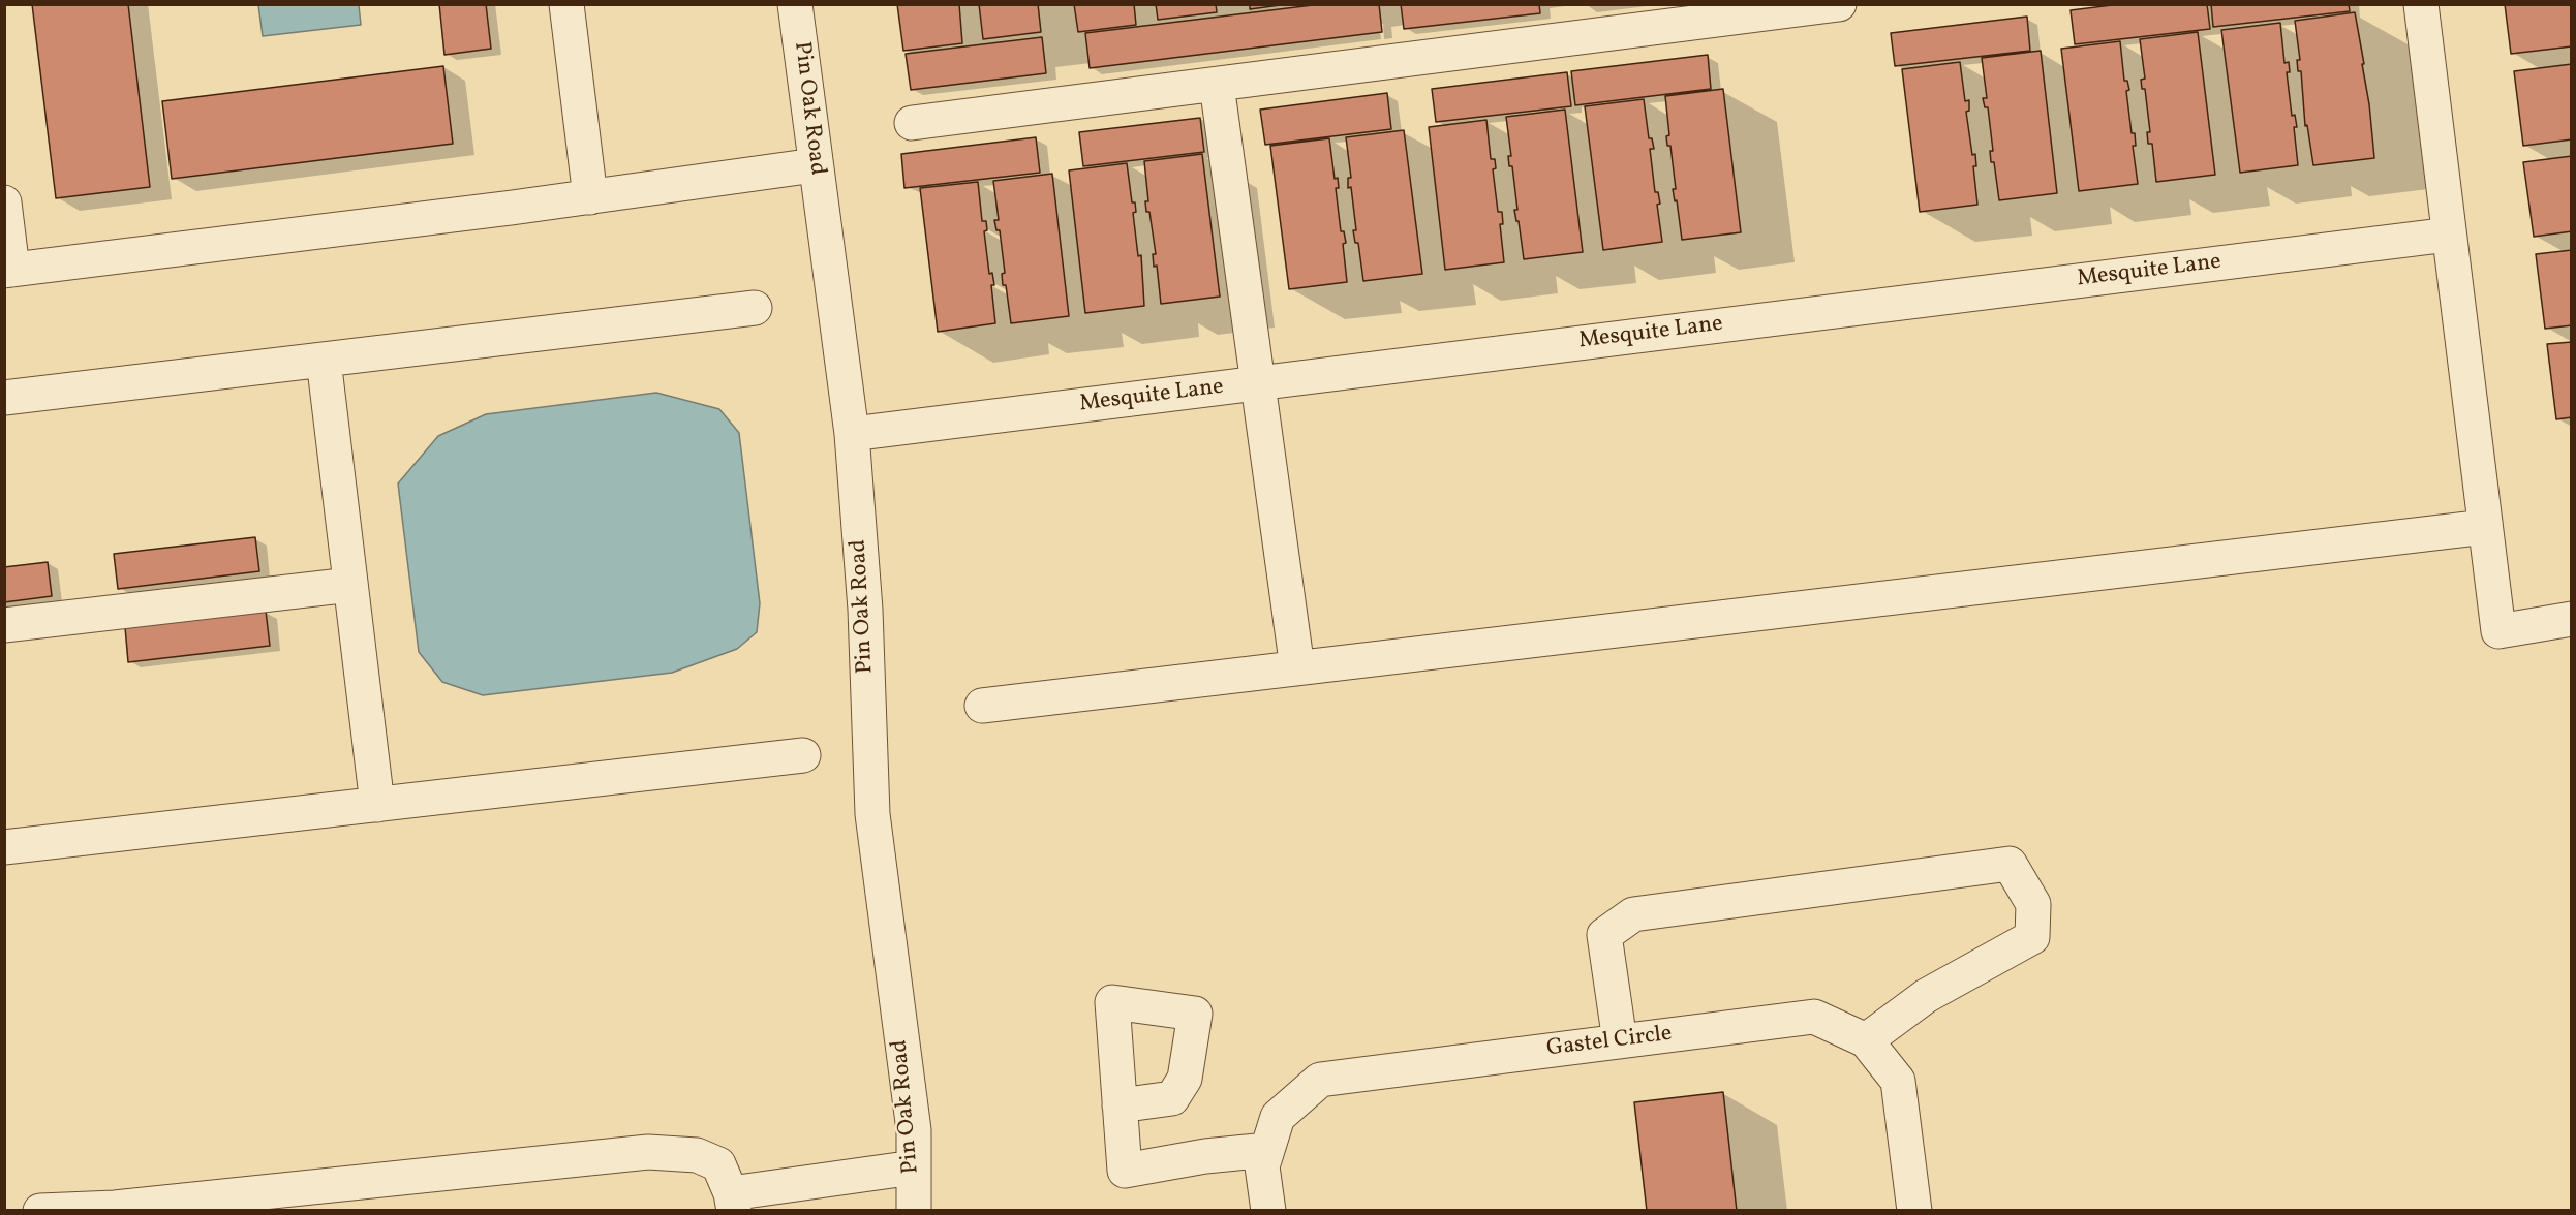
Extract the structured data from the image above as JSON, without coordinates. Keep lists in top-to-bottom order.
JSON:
{
  "streets": {
    "street": ["Pin Oak Road", "Mesquite Lane", "Gastel Circle"]
  },
  "crossings": [
    ["Pin Oak Road", "Mesquite Lane"]
  ]
}
